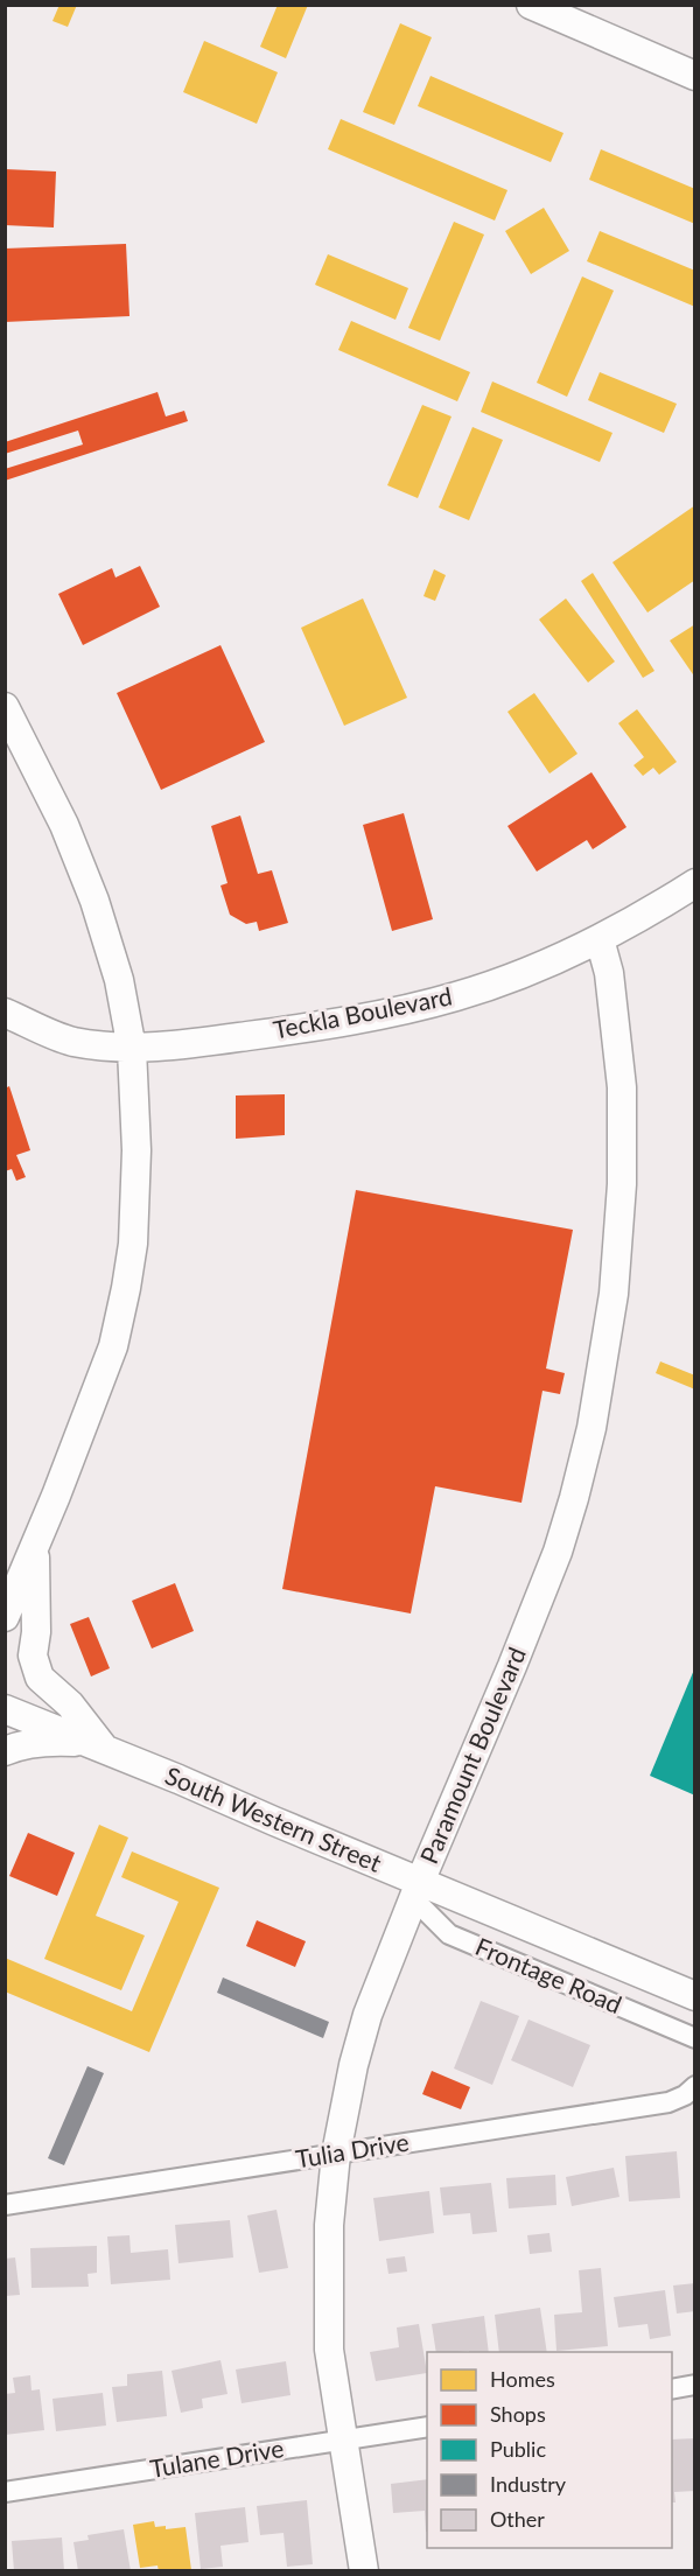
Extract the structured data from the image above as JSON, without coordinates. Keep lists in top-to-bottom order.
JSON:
{
  "streets": {
    "main road": ["Teckla Boulevard", "Paramount Boulevard", "South Western Street"],
    "street": ["Frontage Road", "Tulia Drive", "Tulane Drive"]
  },
  "crossings": [
    ["Teckla Boulevard", "Paramount Boulevard"],
    ["Paramount Boulevard", "South Western Street"],
    ["Paramount Boulevard", "Frontage Road"],
    ["Paramount Boulevard", "Tulia Drive"],
    ["Paramount Boulevard", "Tulane Drive"],
    ["South Western Street", "Frontage Road"]
  ],
  "legend": [
    "Homes",
    "Shops",
    "Public",
    "Industry",
    "Other"
  ]
}
